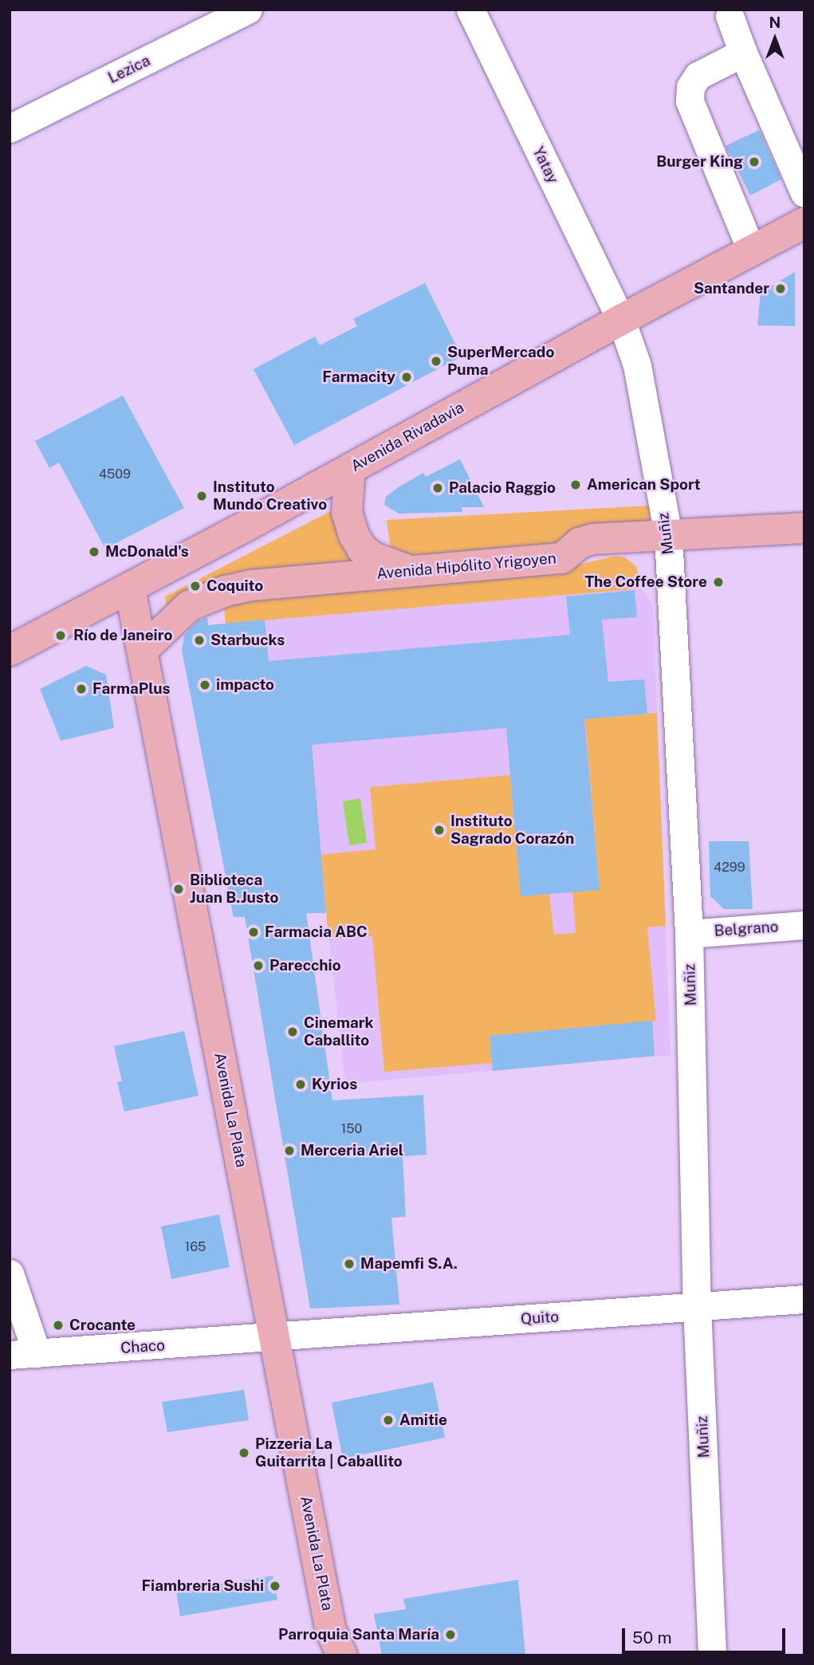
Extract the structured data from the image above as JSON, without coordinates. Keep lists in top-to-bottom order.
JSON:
{
  "streets": {
    "main road": ["Avenida Rivadavia", "Avenida Hipólito Yrigoyen", "Avenida La Plata"],
    "street": [
      "Lezica",
      "Yatay",
      "Muñiz",
      "Belgrano",
      "Quito",
      "Chaco"
    ]
  },
  "crossings": [
    ["Yatay", "Avenida Rivadavia"],
    ["Yatay", "Muñiz"],
    ["Avenida Rivadavia", "Muñiz"],
    ["Avenida Rivadavia", "Avenida La Plata"],
    ["Muñiz", "Avenida Hipólito Yrigoyen"],
    ["Muñiz", "Belgrano"],
    ["Muñiz", "Quito"],
    ["Avenida Hipólito Yrigoyen", "Avenida La Plata"],
    ["Avenida La Plata", "Quito"],
    ["Avenida La Plata", "Chaco"],
    ["Quito", "Chaco"]
  ],
  "places": [
    "Burger King",
    "Santander",
    "SuperMercado Puma",
    "Farmacity",
    "American Sport",
    "Palacio Raggio",
    "Instituto Mundo Creativo",
    "McDonald's",
    "The Coffee Store",
    "Coquito",
    "Río de Janeiro",
    "Starbucks",
    "impacto",
    "FarmaPlus",
    "Instituto Sagrado Corazón",
    "Biblioteca Juan B.Justo",
    "Farmacia ABC",
    "Parecchio",
    "Cinemark Caballito",
    "Kyrios",
    "Merceria Ariel",
    "Mapemfi S.A.",
    "Crocante",
    "Amitie",
    "Pizzeria La Guitarrita | Caballito",
    "Fiambreria Sushi",
    "Parroquia Santa María"
  ],
  "house_numbers": [
    "4509",
    "4299",
    "150",
    "165"
  ],
  "scale_bar": "50 m",
  "north": "top"
}
